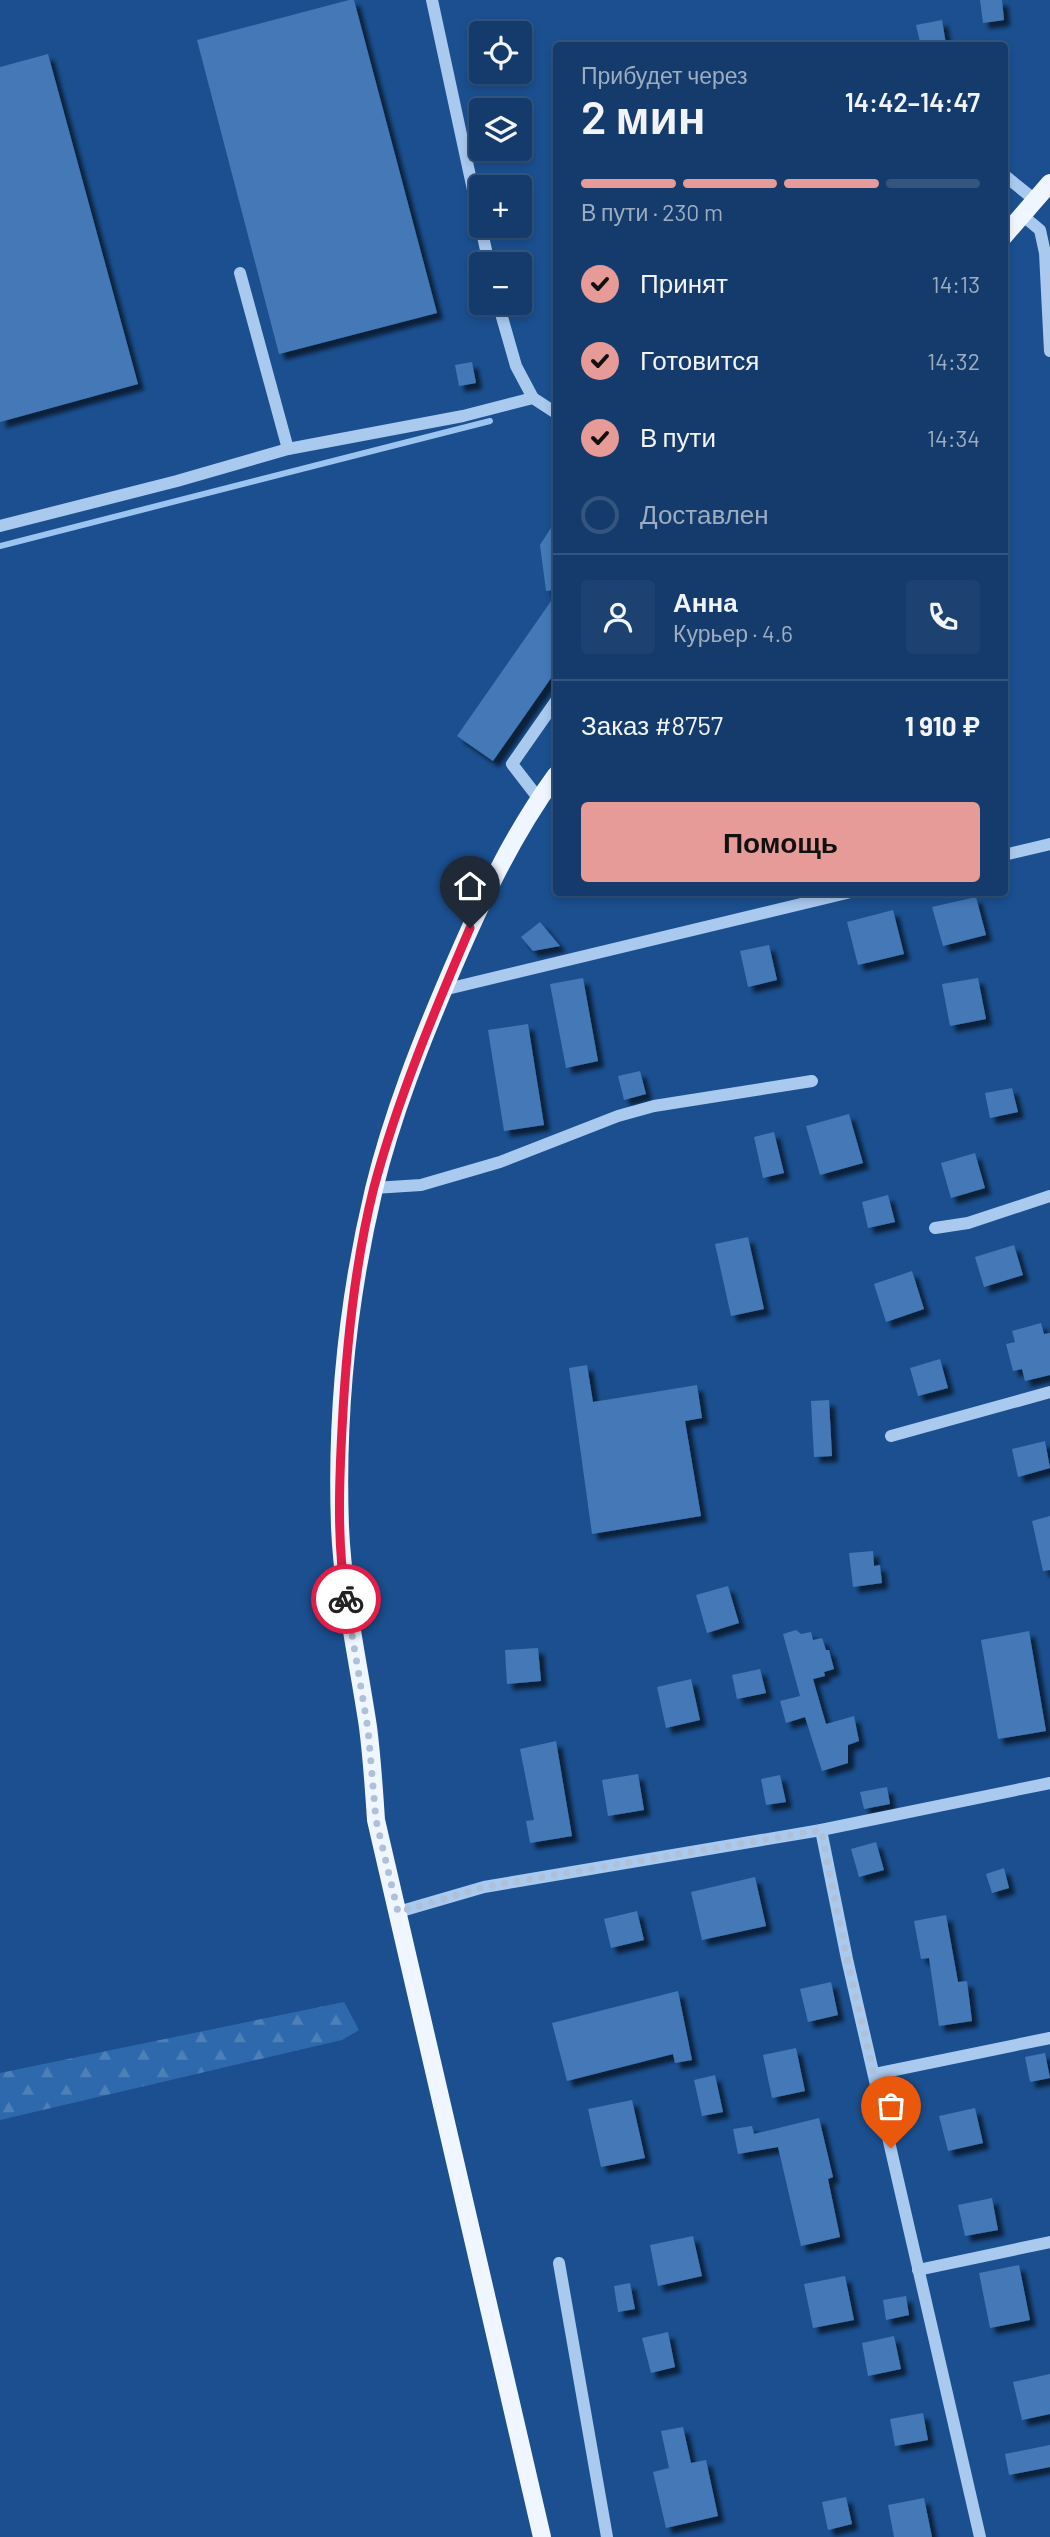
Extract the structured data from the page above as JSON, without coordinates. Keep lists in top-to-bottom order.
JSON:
{
  "page": {
    "map_buttons": ["+", "−"],
    "heading": ["2 мин", "Прибудет через", "14:42–14:47"],
    "panel": [
      "Анна",
      "Курьер · 4.6",
      "Заказ #8757",
      "1 910 ₽"
    ],
    "bar": "В пути · 230 m",
    "list": [
      ["Принят", "14:13"],
      ["Готовится", "14:32"],
      ["В пути", "14:34"],
      "Доставлен"
    ],
    "buttons": "Помощь"
  }
}
